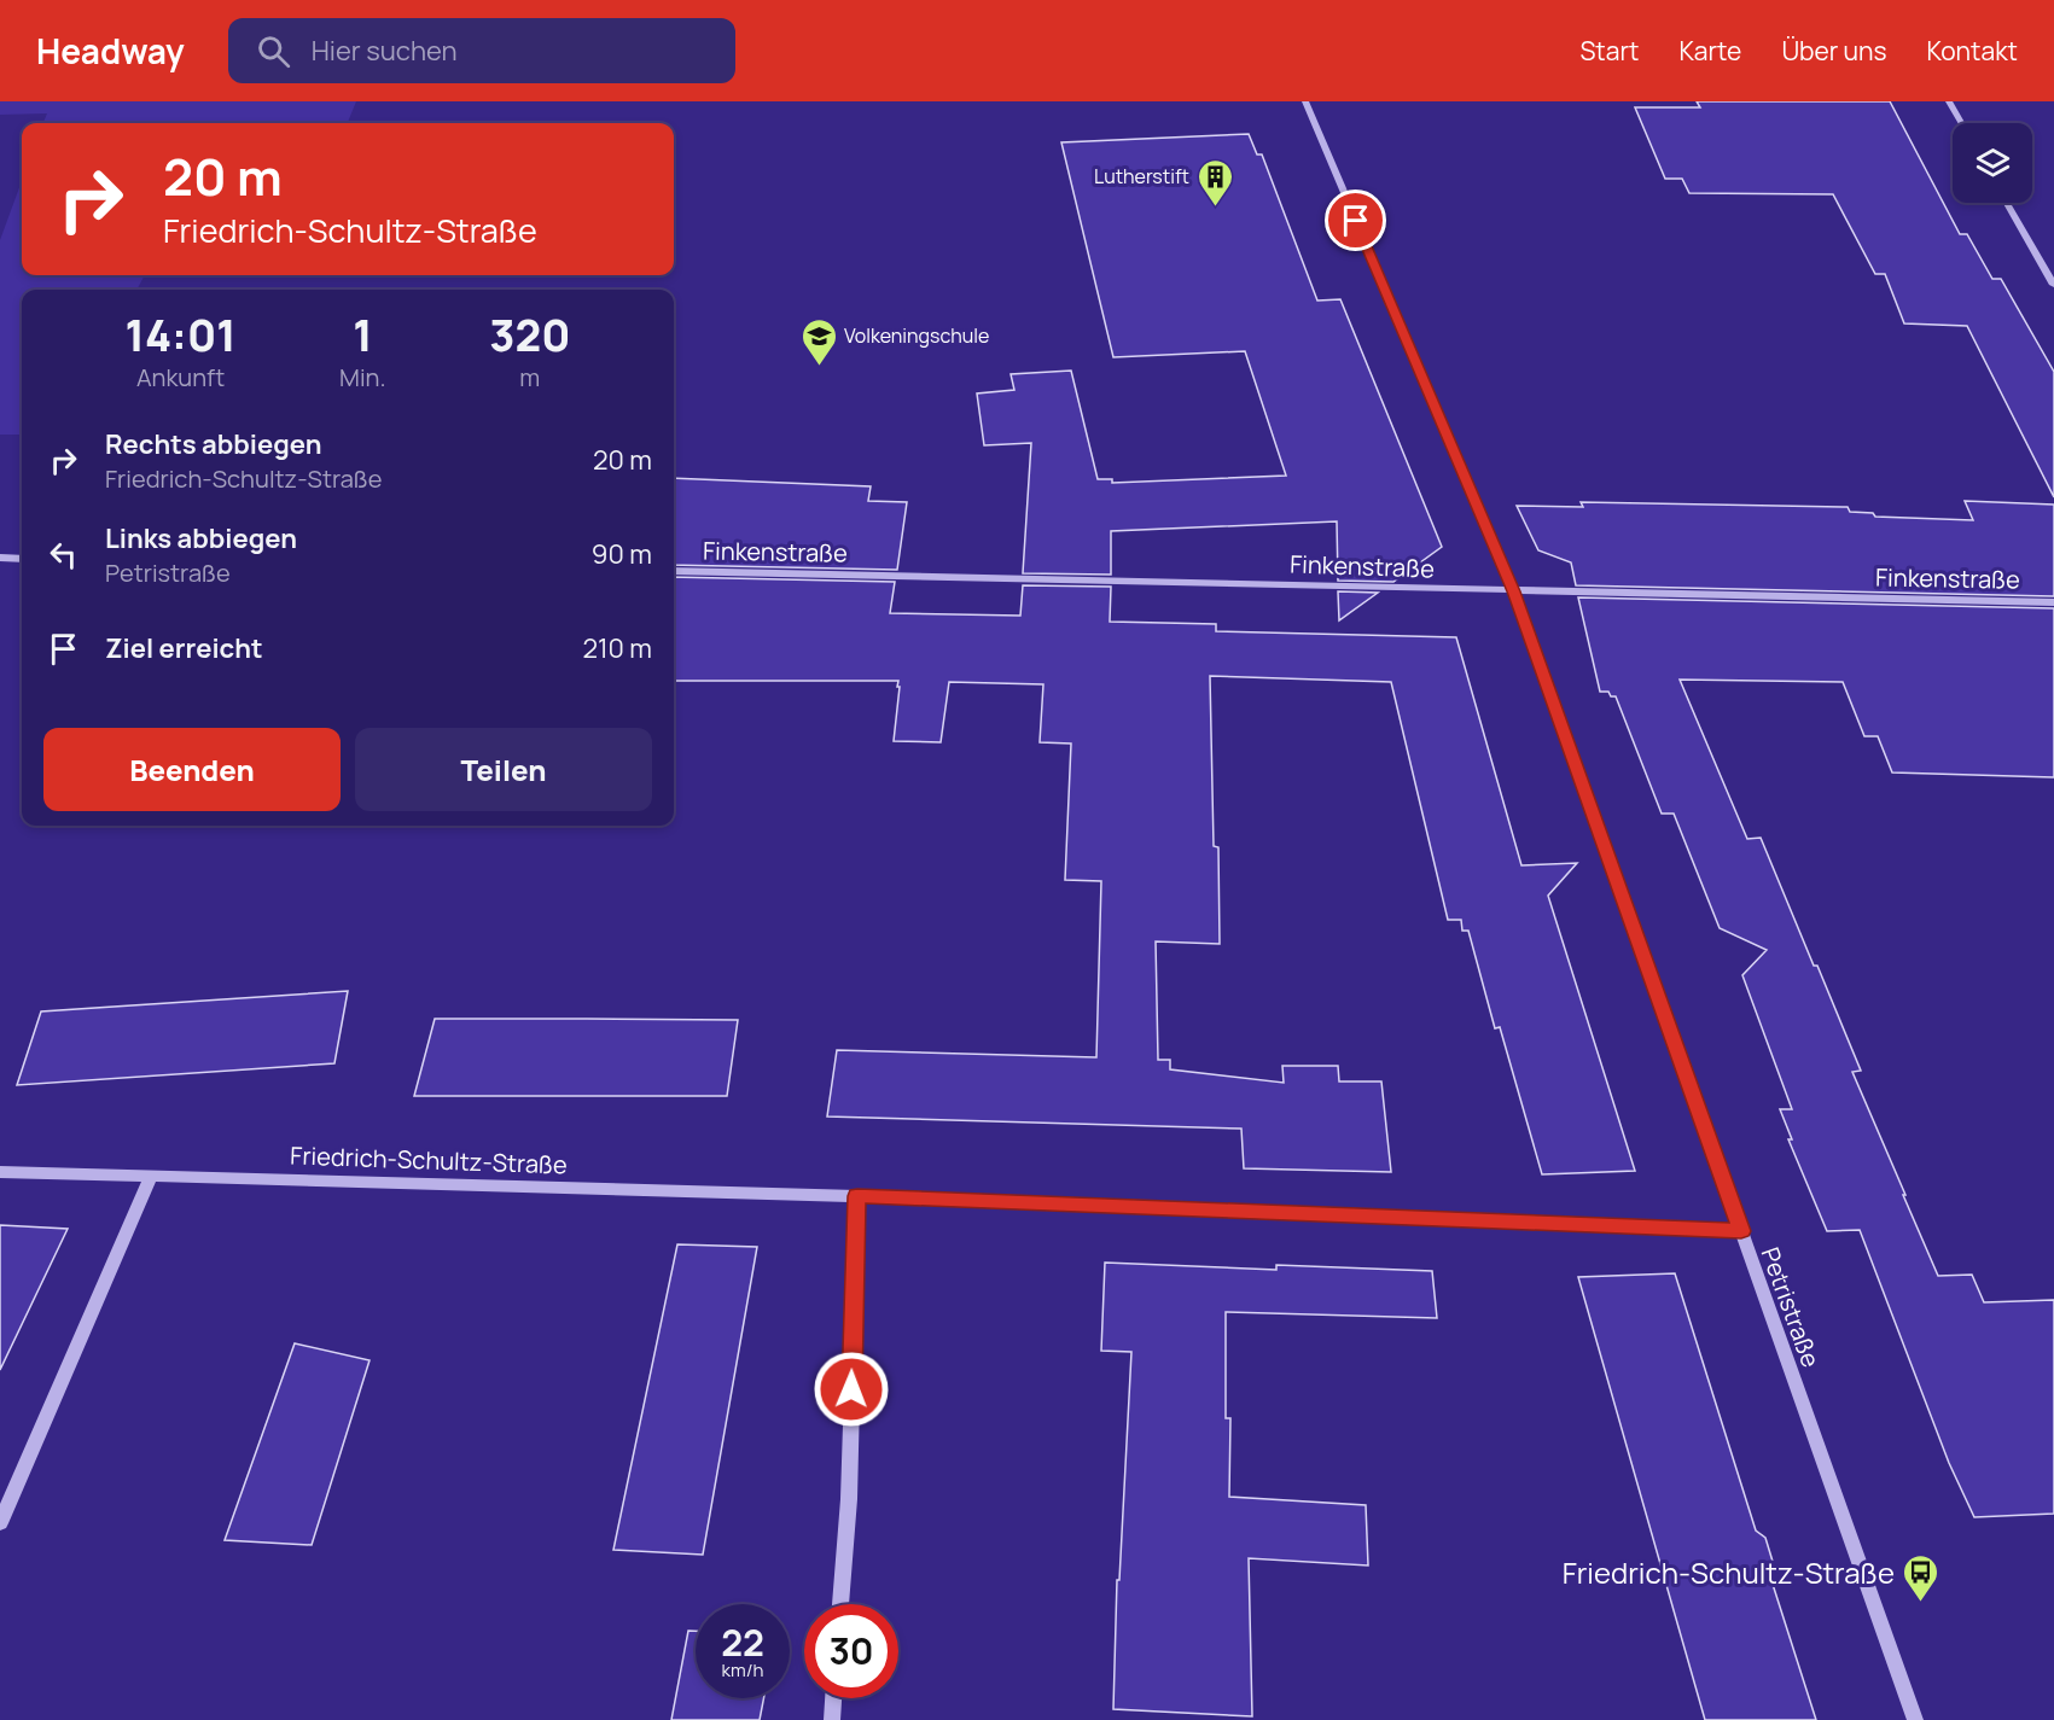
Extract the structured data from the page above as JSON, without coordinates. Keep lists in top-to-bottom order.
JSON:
{
  "streets": {
    "street": ["Finkenstraße", "Friedrich-Schultz-Straße", "Petristraße"]
  },
  "crossings": [
    ["Finkenstraße", "Petristraße"],
    ["Friedrich-Schultz-Straße", "Petristraße"]
  ],
  "places": {
    "building": ["Lutherstift"],
    "school or university": ["Volkeningschule"],
    "bus stop": ["Friedrich-Schultz-Straße"]
  },
  "page": {
    "header": "Headway",
    "search": "Hier suchen",
    "nav": [
      "Start",
      "Karte",
      "Über uns",
      "Kontakt"
    ],
    "turn": ["20 m", "Friedrich-Schultz-Straße"],
    "eta": [
      "14:01",
      "Ankunft",
      "1",
      "Min.",
      "320",
      "m"
    ],
    "list": [
      {
        "name": "Rechts abbiegen",
        "note": "Friedrich-Schultz-Straße",
        "value": "20 m"
      },
      {
        "name": "Links abbiegen",
        "note": "Petristraße",
        "value": "90 m"
      },
      {
        "name": "Ziel erreicht",
        "value": "210 m"
      }
    ],
    "buttons": ["Beenden", "Teilen"],
    "speed": "22 km/h",
    "limit": "30"
  }
}
